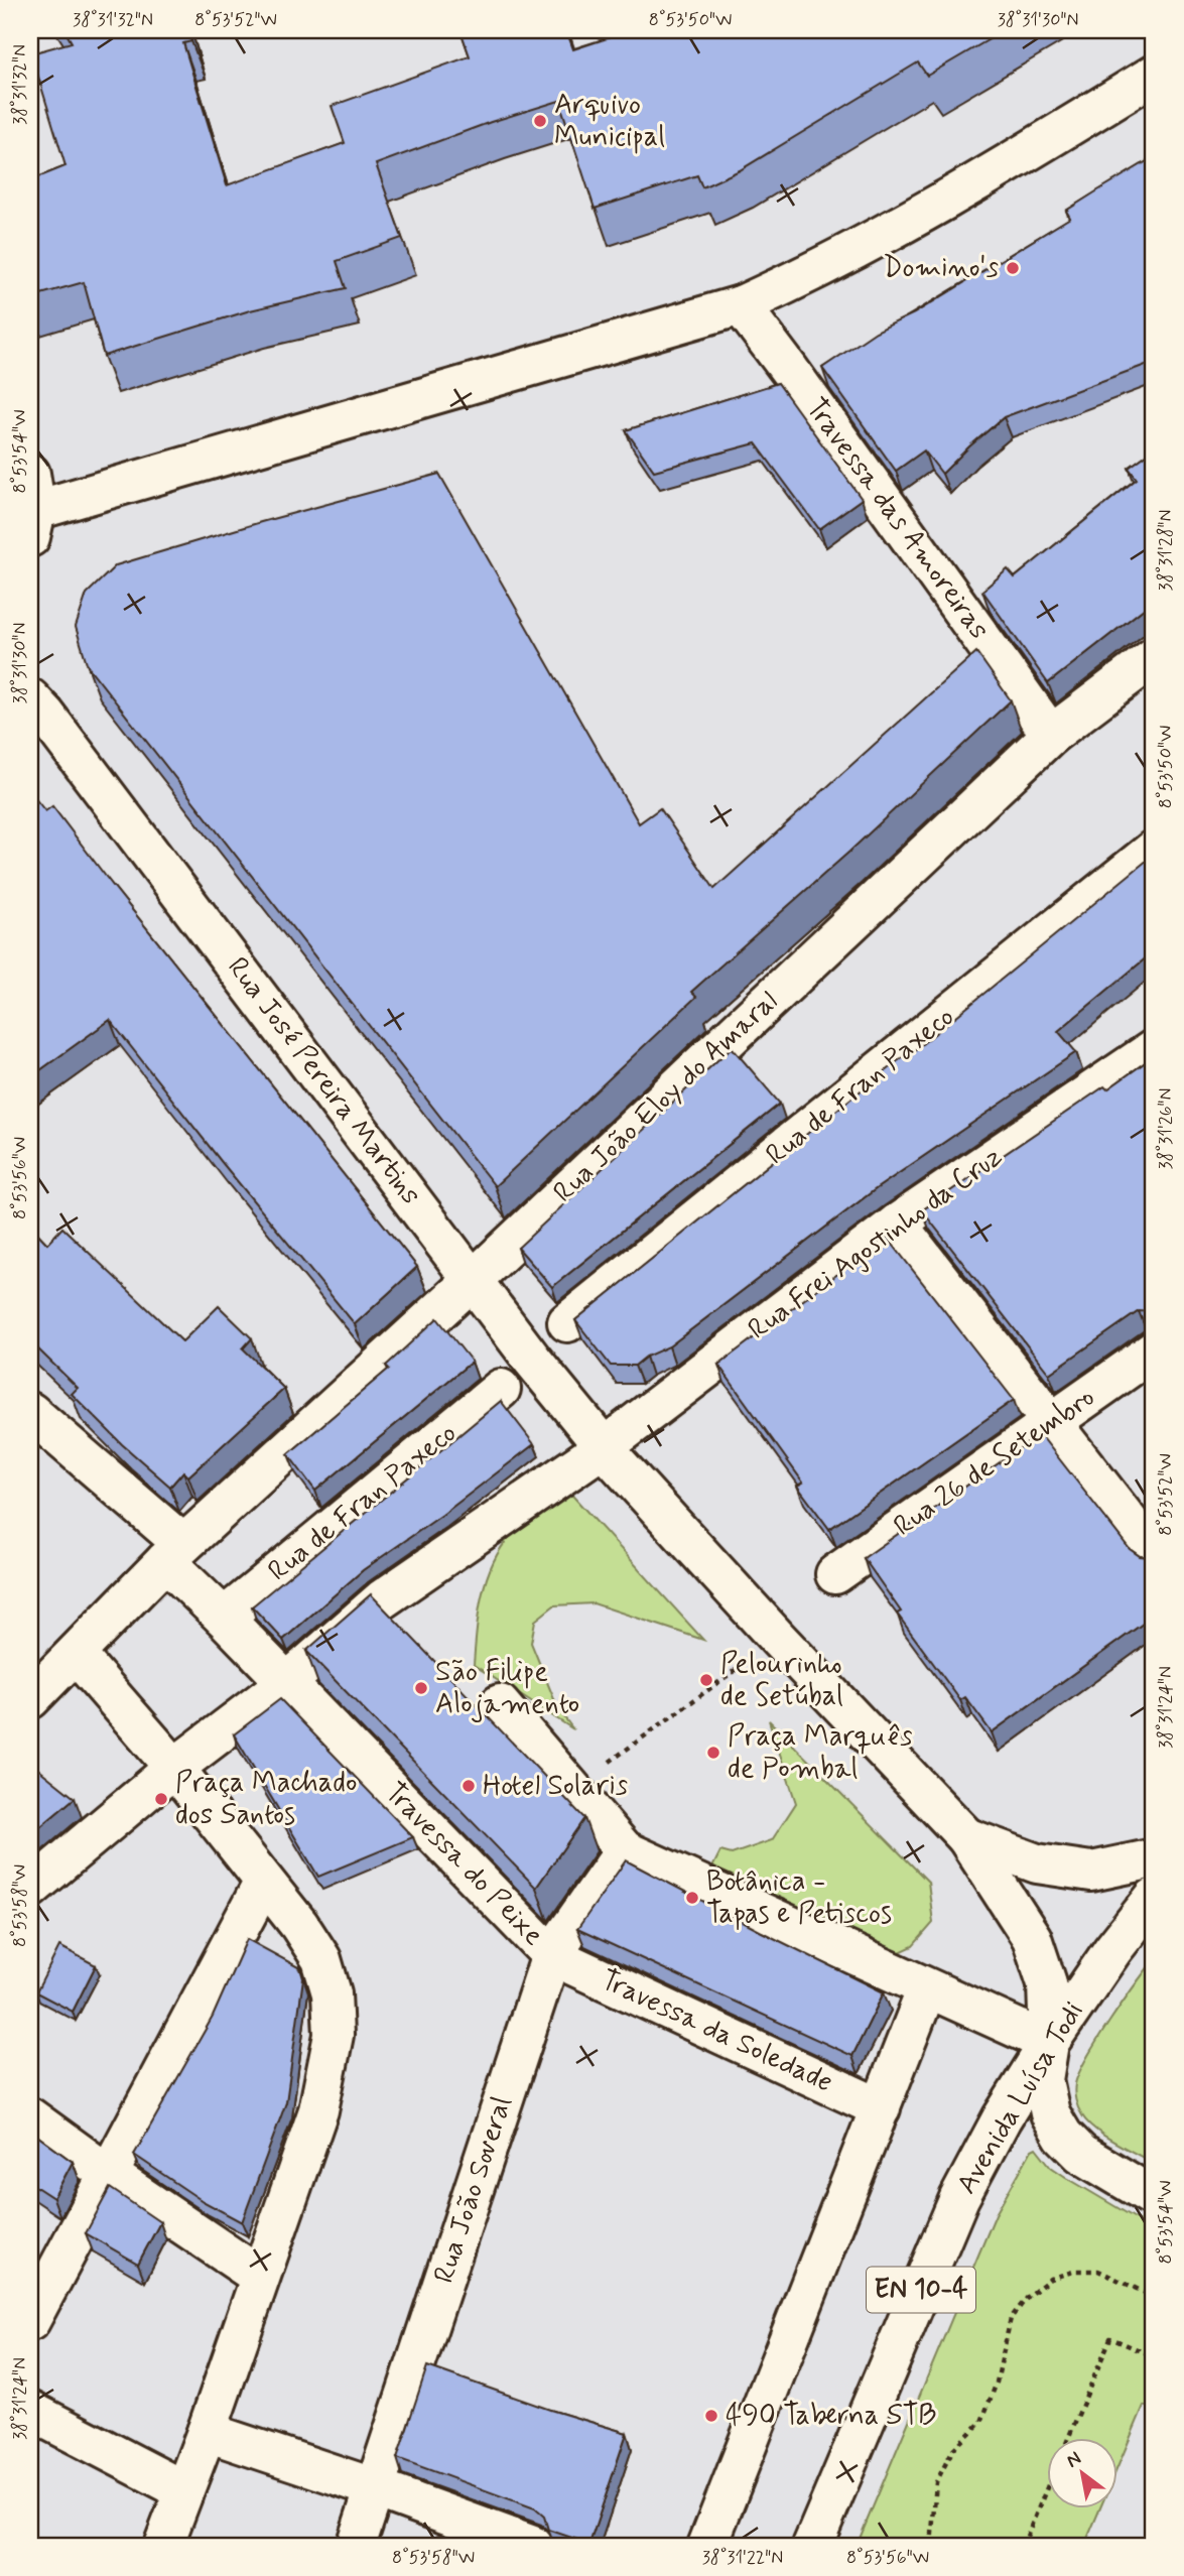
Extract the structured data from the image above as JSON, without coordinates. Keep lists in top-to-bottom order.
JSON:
{
  "streets": {
    "street": [
      "Travessa das Amoreiras",
      "Rua José Pereira Martins",
      "Rua de Fran Paxeco",
      "Rua João Eloy do Amaral",
      "Rua Frei Agostinho da Cruz",
      "Rua 26 de Setembro",
      "Travessa do Peixe",
      "Travessa da Soledade",
      "Avenida Luísa Todi",
      "Rua João Soveral",
      "EN 10-4"
    ]
  },
  "crossings": [
    ["Travessa das Amoreiras", "Rua João Eloy do Amaral"],
    ["Rua José Pereira Martins", "Rua João Eloy do Amaral"],
    ["Rua José Pereira Martins", "Rua Frei Agostinho da Cruz"],
    ["Travessa do Peixe", "Travessa da Soledade"],
    ["Travessa do Peixe", "Rua João Soveral"],
    ["Travessa da Soledade", "Rua João Soveral"]
  ],
  "places": [
    "Arquivo Municipal",
    "Domino's",
    "Pelourinho de Setúbal",
    "São Filipe Alojamento",
    "Praça Marquês de Pombal",
    "Hotel Solaris",
    "Praça Machado dos Santos",
    "Botânica - Tapas e Petiscos",
    "490 Taberna STB"
  ],
  "north": "top left",
  "coordinates": [
    "38°31'32\"N",
    "8°53'52\"W",
    "8°53'50\"W",
    "38°31'30\"N",
    "8°53'54\"W",
    "38°31'28\"N",
    "38°31'26\"N",
    "8°53'56\"W",
    "38°31'24\"N",
    "8°53'58\"W",
    "38°31'22\"N"
  ]
}
